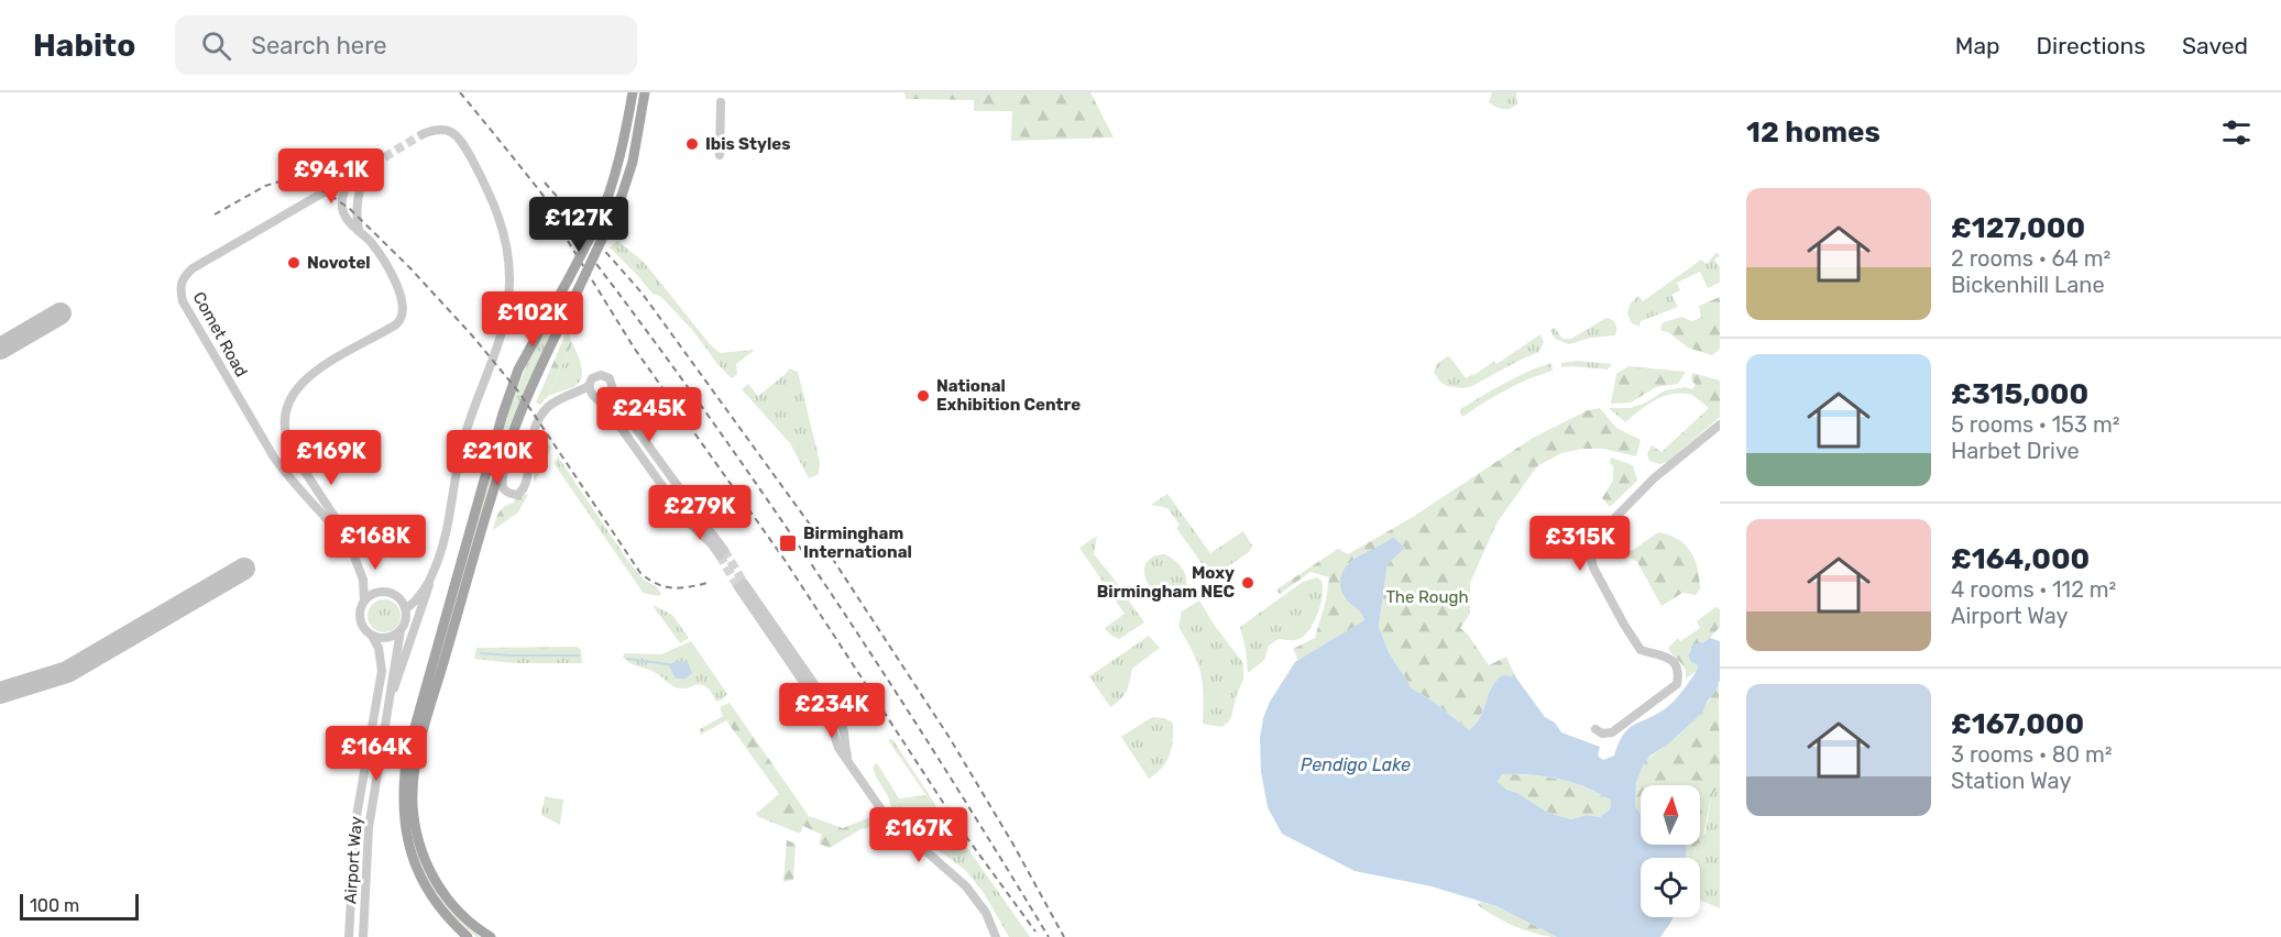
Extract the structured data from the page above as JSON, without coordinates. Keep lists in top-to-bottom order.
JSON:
{
  "streets": {
    "street": ["Comet Road", "Airport Way"]
  },
  "water": ["Pendigo Lake"],
  "parks": ["The Rough"],
  "places": {
    "other": [
      "Ibis Styles",
      "Novotel",
      "National Exhibition Centre",
      "Moxy Birmingham NEC"
    ],
    "transit": ["Birmingham International"]
  },
  "scale_bar": "100 m",
  "north": "top",
  "page": {
    "header": "Habito",
    "search": "Search here",
    "nav": ["Map", "Directions", "Saved"],
    "heading": "12 homes",
    "price": [
      "£94.1K",
      "£127K",
      "£102K",
      "£245K",
      "£169K",
      "£210K",
      "£279K",
      "£168K",
      "£315K",
      "£234K",
      "£164K",
      "£167K"
    ],
    "list": [
      {
        "name": "£127,000",
        "note": "2 rooms · 64 m² · Bickenhill Lane"
      },
      {
        "name": "£315,000",
        "note": "5 rooms · 153 m² · Harbet Drive"
      },
      {
        "name": "£164,000",
        "note": "4 rooms · 112 m² · Airport Way"
      },
      {
        "name": "£167,000",
        "note": "3 rooms · 80 m² · Station Way"
      }
    ],
    "scale": "100 m"
  }
}
